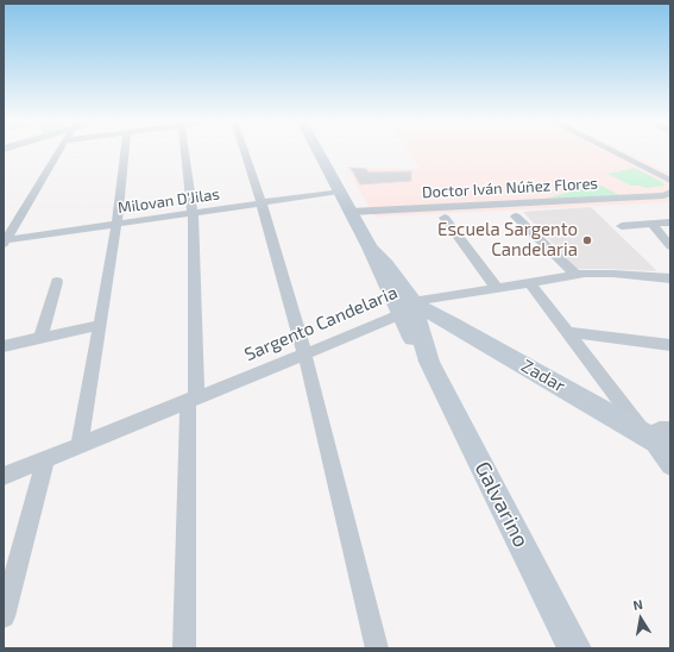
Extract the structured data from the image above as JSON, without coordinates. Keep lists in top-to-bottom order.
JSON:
{
  "streets": {
    "street": [
      "Doctor Iván Núñez Flores",
      "Milovan D'Jilas",
      "Sargento Candelaria",
      "Zadar",
      "Galvarino"
    ]
  },
  "crossings": [
    ["Doctor Iván Núñez Flores", "Galvarino"],
    ["Milovan D'Jilas", "Galvarino"],
    ["Sargento Candelaria", "Zadar"],
    ["Sargento Candelaria", "Galvarino"],
    ["Zadar", "Galvarino"]
  ],
  "places": ["Escuela Sargento Candelaria"],
  "north": "top"
}
